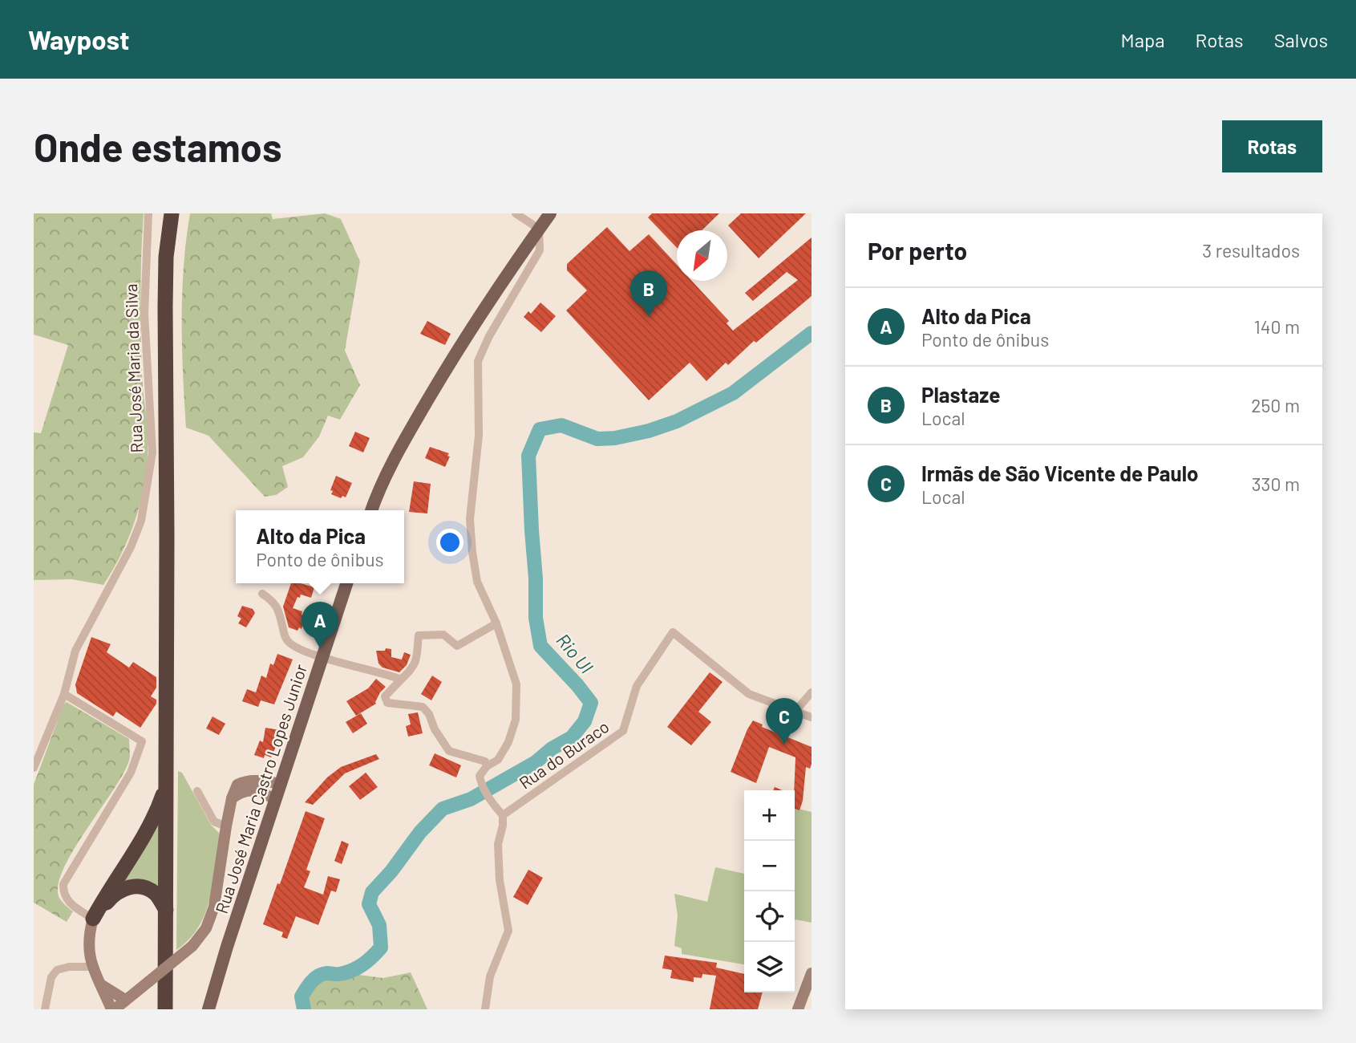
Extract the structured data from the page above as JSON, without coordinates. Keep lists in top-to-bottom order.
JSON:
{
  "streets": {
    "main road": ["Rua José Maria Castro Lopes Junior"],
    "street": ["Rua José Maria da Silva", "Rua do Buraco"]
  },
  "water": ["Rio Ul"],
  "north": "bottom left",
  "page": {
    "header": "Waypost",
    "nav": ["Mapa", "Rotas", "Salvos"],
    "buttons": "Rotas",
    "title": "Onde estamos",
    "heading": ["Por perto", "3 resultados"],
    "pins": ["B", "A", "C"],
    "list": [
      {
        "mark": "A",
        "name": "Alto da Pica",
        "note": "Ponto de ônibus",
        "value": "140 m"
      },
      {
        "mark": "B",
        "name": "Plastaze",
        "note": "Local",
        "value": "250 m"
      },
      {
        "mark": "C",
        "name": "Irmãs de São Vicente de Paulo",
        "note": "Local",
        "value": "330 m"
      }
    ],
    "popup": ["Alto da Pica", "Ponto de ônibus"],
    "map_buttons": ["+", "−"]
  }
}
